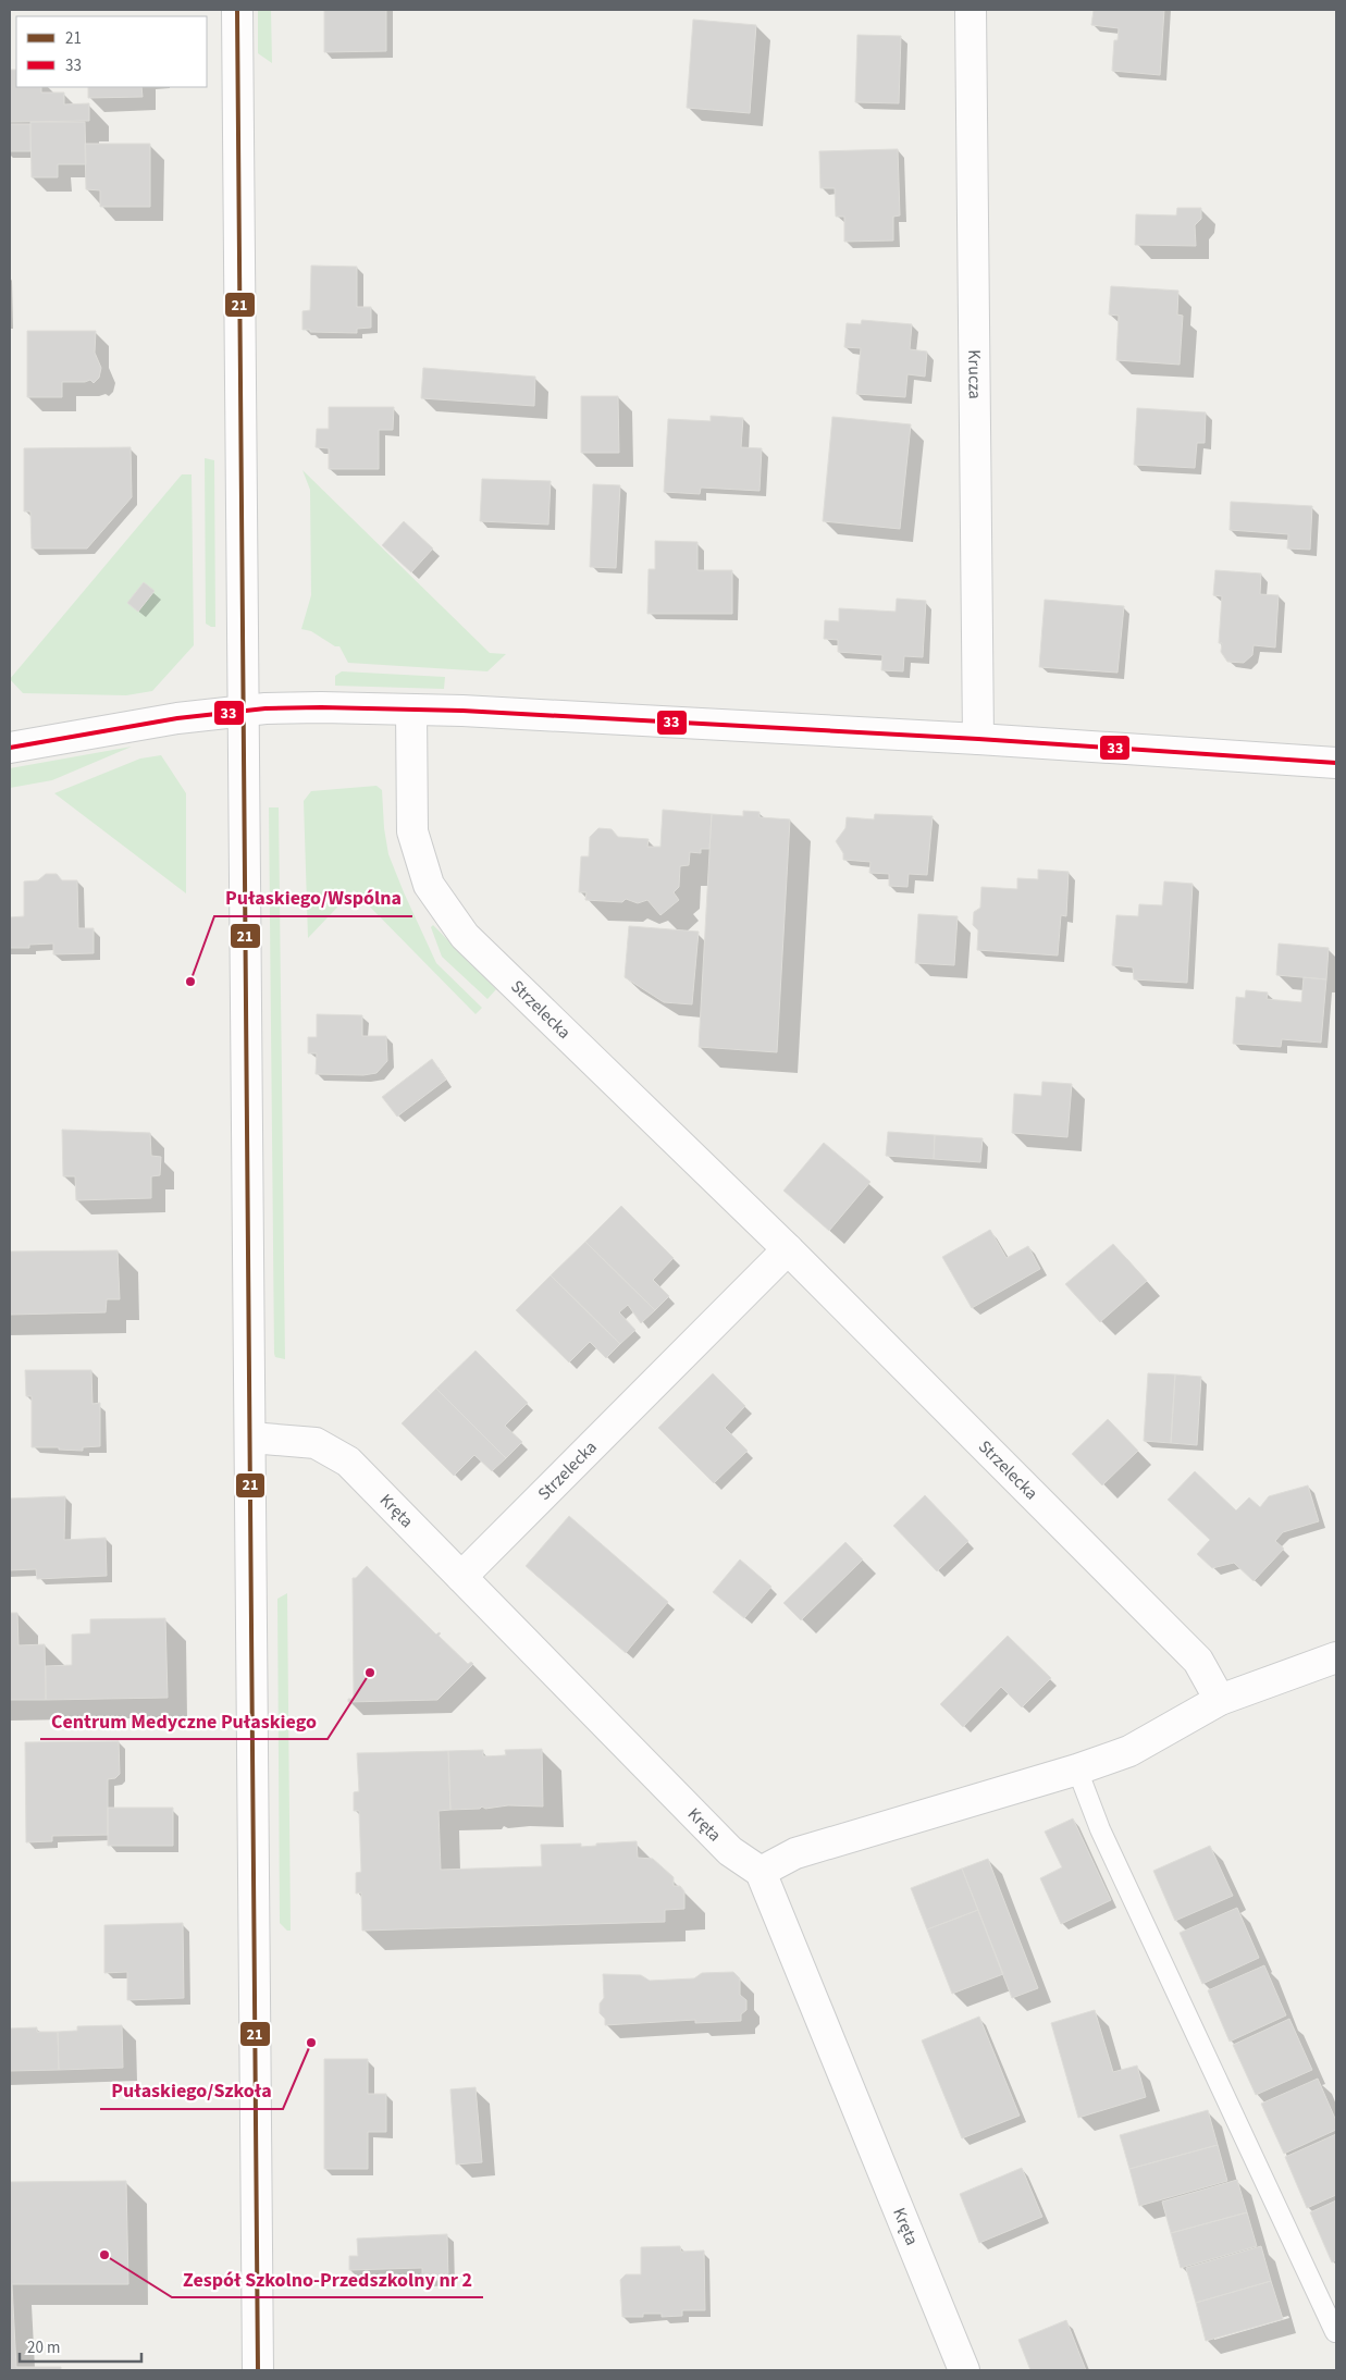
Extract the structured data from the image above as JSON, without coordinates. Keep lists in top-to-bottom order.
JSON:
{
  "streets": {
    "street": ["Krucza", "Strzelecka", "Kręta"]
  },
  "crossings": [
    ["Strzelecka", "Kręta"]
  ],
  "places": [
    "Pułaskiego/Wspólna",
    "Centrum Medyczne Pułaskiego",
    "Pułaskiego/Szkoła",
    "Zespół Szkolno-Przedszkolny nr 2"
  ],
  "lines": ["transit line 21", "transit line 33"],
  "legend": ["21", "33"],
  "scale_bar": "20 m"
}
